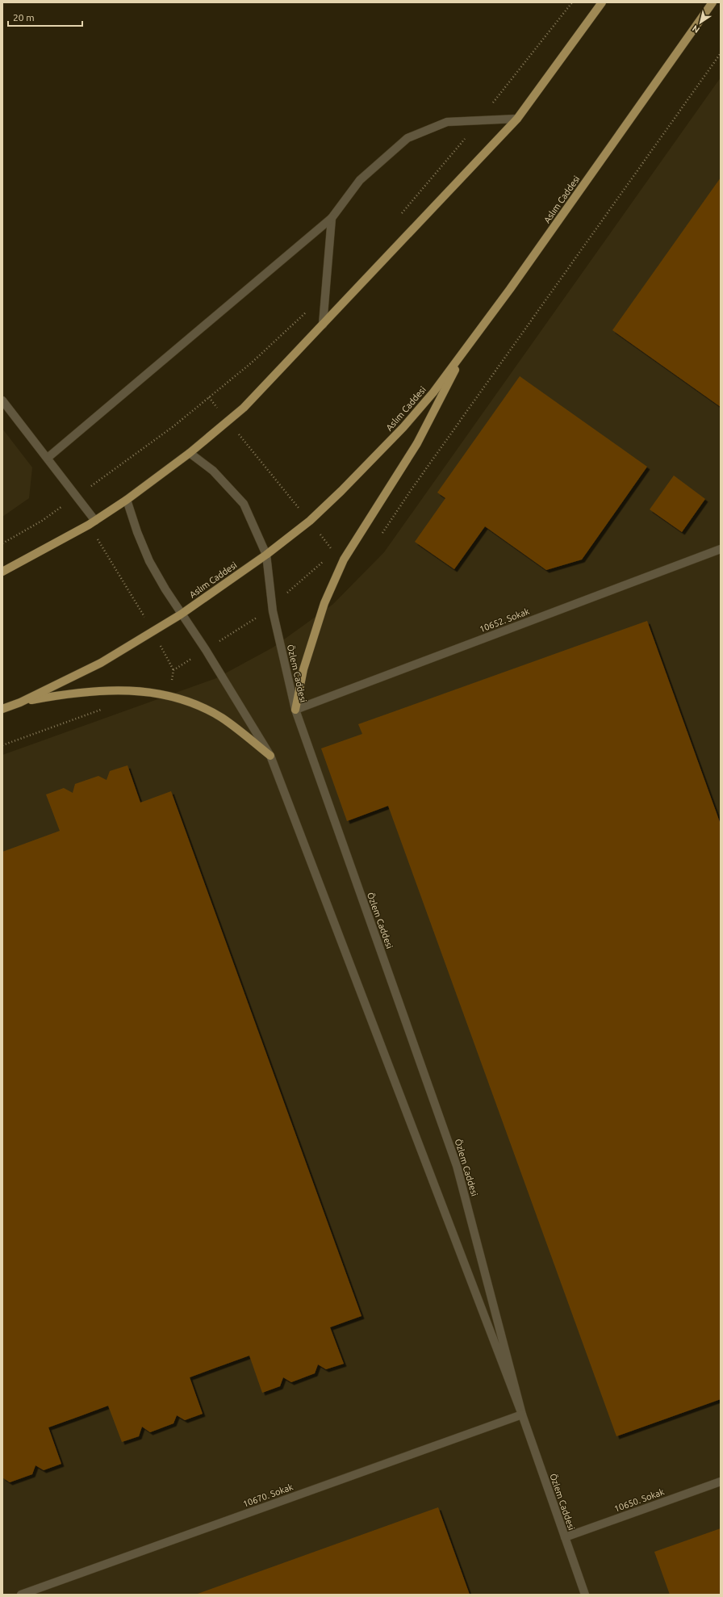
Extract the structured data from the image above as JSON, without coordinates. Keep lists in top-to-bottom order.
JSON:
{
  "streets": {
    "main road": ["Aslım Caddesi"],
    "street": [
      "10652. Sokak",
      "Özlem Caddesi",
      "10670. Sokak",
      "10650. Sokak"
    ]
  },
  "crossings": [
    ["Aslım Caddesi", "Özlem Caddesi"],
    ["10652. Sokak", "Özlem Caddesi"],
    ["Özlem Caddesi", "10670. Sokak"],
    ["Özlem Caddesi", "10650. Sokak"]
  ],
  "scale_bar": "20 m",
  "north": "bottom left"
}
